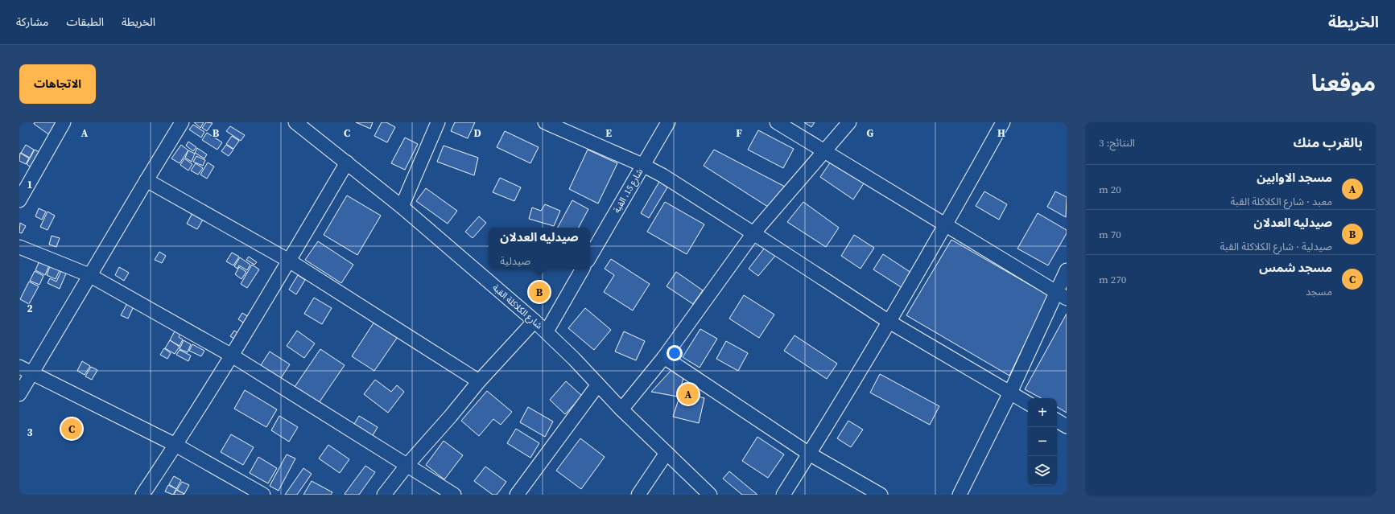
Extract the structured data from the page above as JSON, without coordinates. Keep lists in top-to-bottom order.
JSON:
{
  "streets": {
    "street": ["شارع 15، القبة", "شارع الكلاكلة القبة"]
  },
  "page": {
    "header": "الخريطة",
    "nav": ["الخريطة", "الطبقات", "مشاركة"],
    "title": "موقعنا",
    "buttons": "الاتجاهات",
    "heading": ["بالقرب منك", "النتائج: 3"],
    "list": [
      {
        "mark": "A",
        "name": "مسجد الاوابين",
        "note": "معبد · شارع الكلاكلة القبة",
        "value": "20 m"
      },
      {
        "mark": "B",
        "name": "صيدليه العدلان",
        "note": "صيدلية · شارع الكلاكلة القبة",
        "value": "70 m"
      },
      {
        "mark": "C",
        "name": "مسجد شمس",
        "note": "مسجد",
        "value": "270 m"
      }
    ],
    "popup": ["صيدليه العدلان", "صيدلية"],
    "pins": ["B", "A", "C"],
    "map_buttons": ["+", "−"]
  },
  "grid": {
    "columns": [
      "A",
      "B",
      "C",
      "D",
      "E",
      "F",
      "G",
      "H"
    ],
    "rows": ["1", "2", "3"]
  }
}
